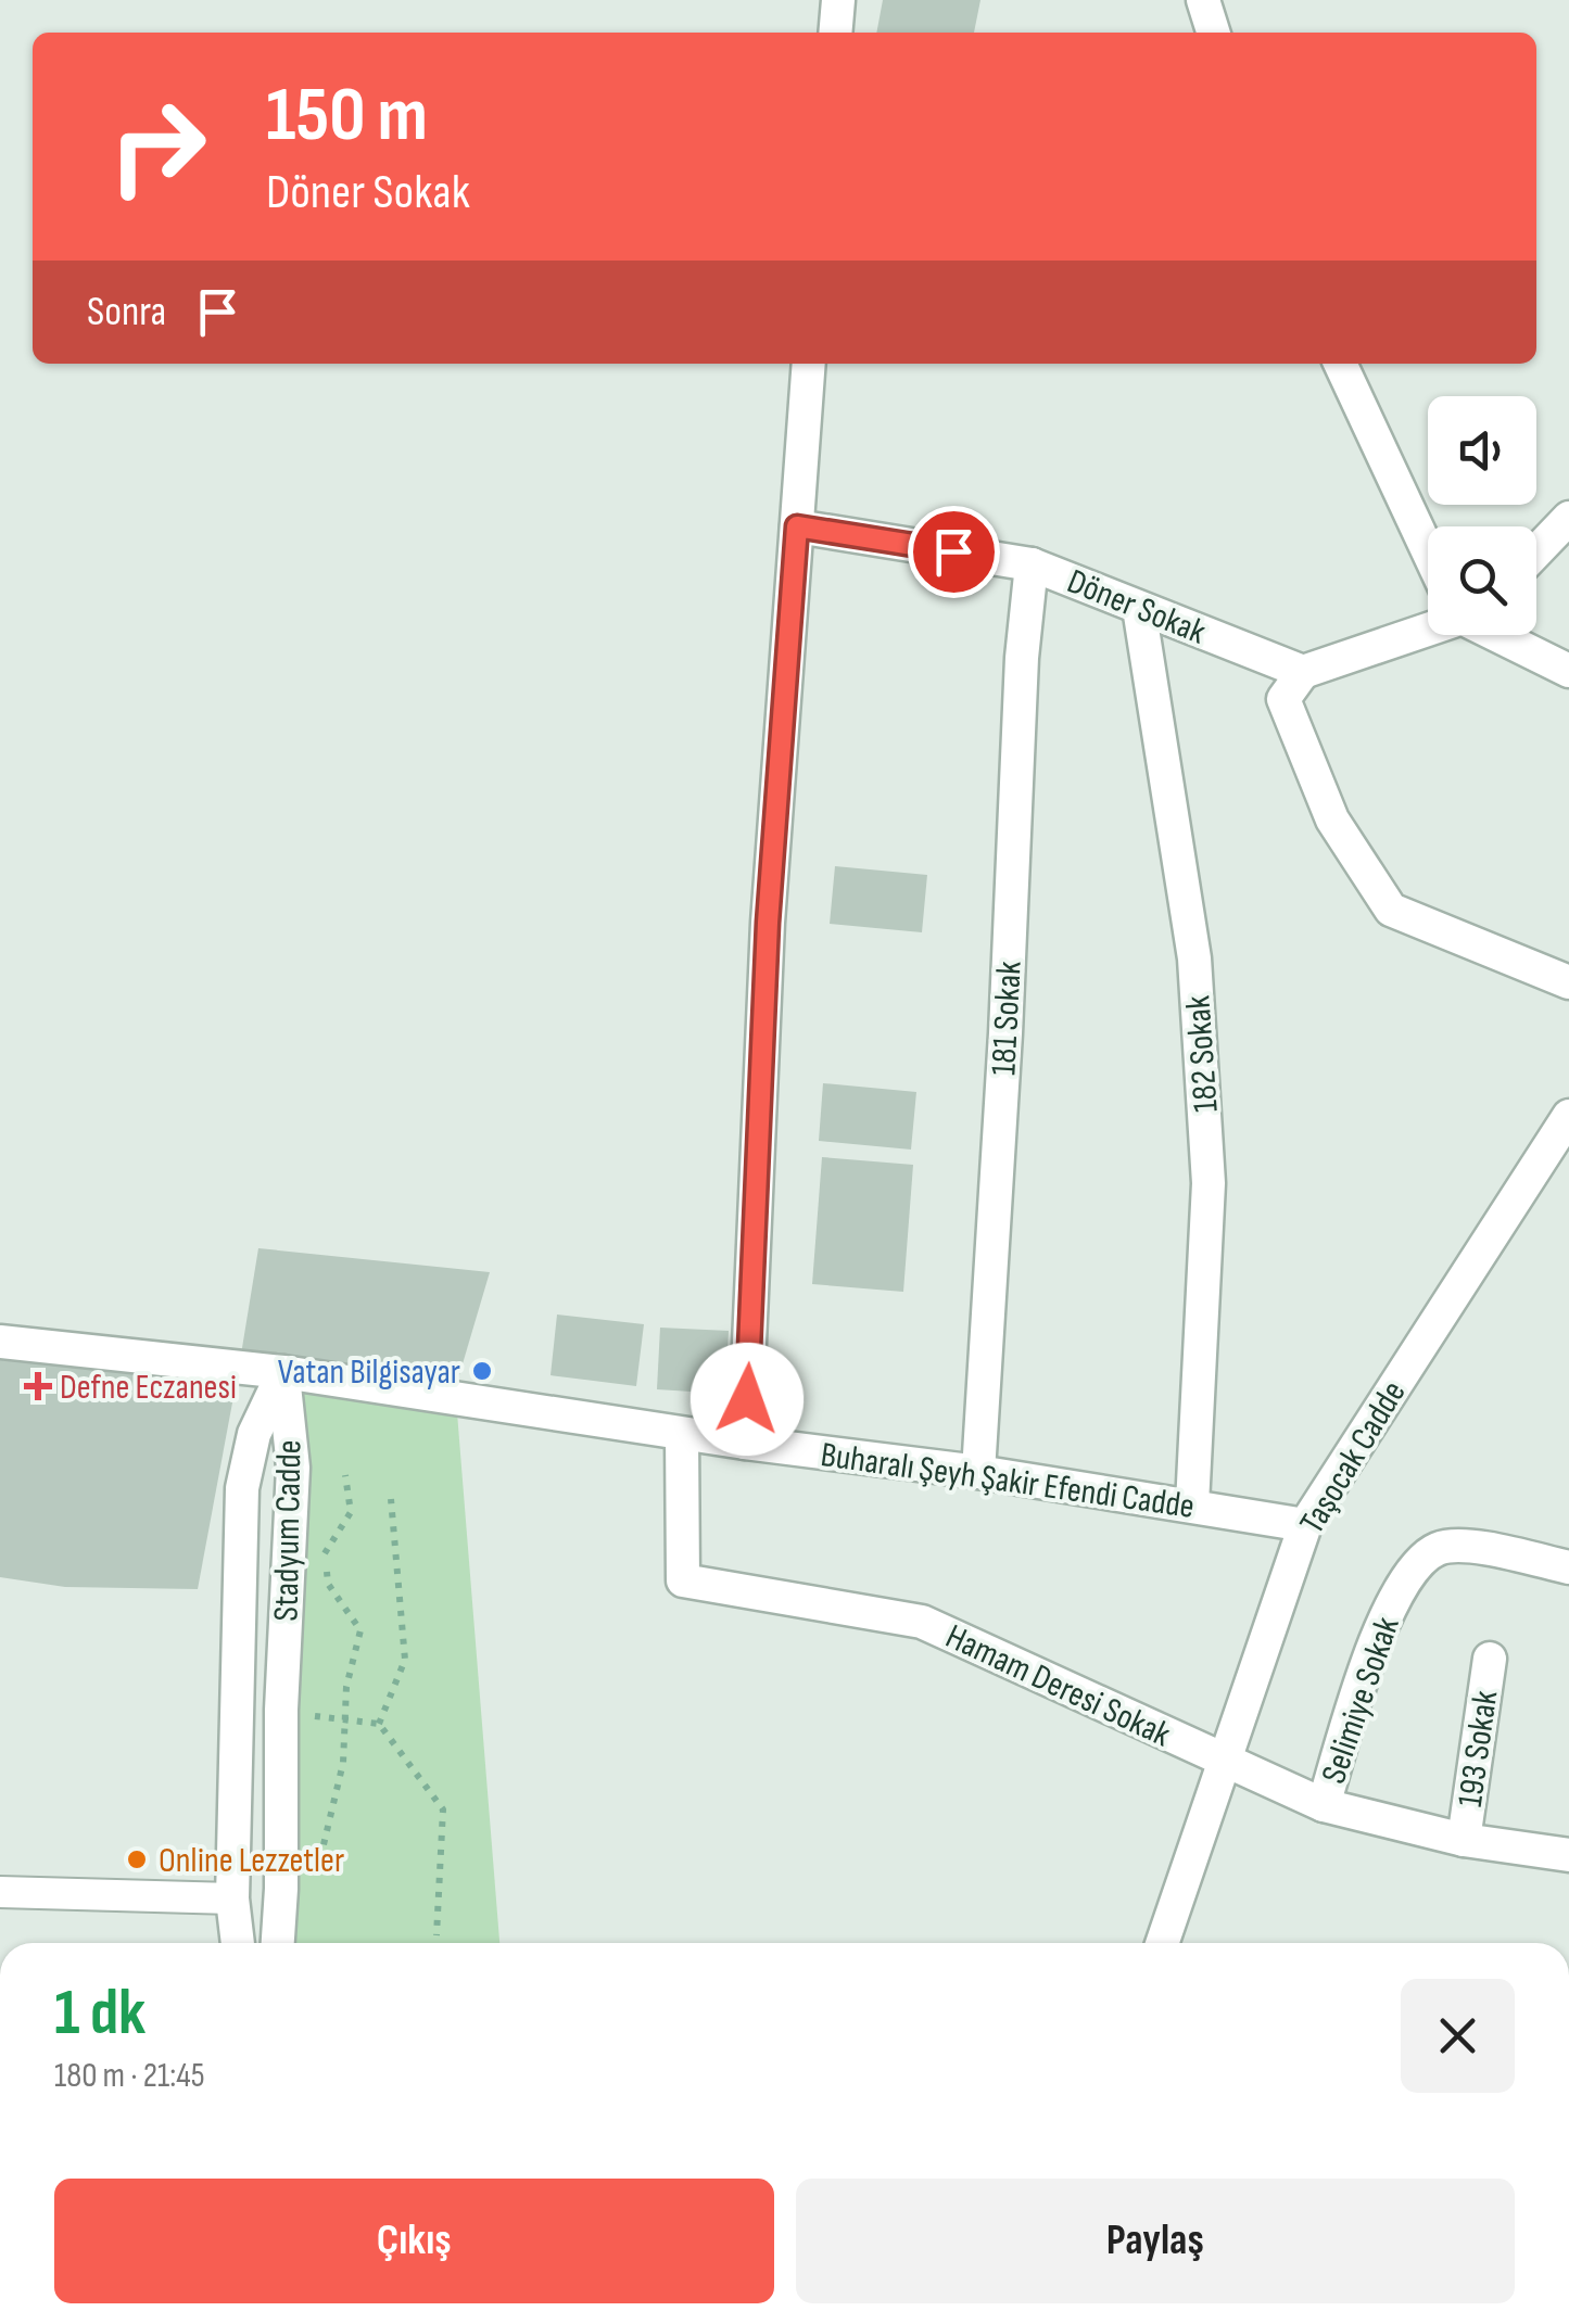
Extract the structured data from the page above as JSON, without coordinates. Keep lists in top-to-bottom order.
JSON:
{
  "streets": {
    "street": [
      "Döner Sokak",
      "181 Sokak",
      "182 Sokak",
      "Taşocak Cadde",
      "Buharalı Şeyh Şakir Efendi Cadde",
      "Stadyum Cadde",
      "Hamam Deresi Sokak",
      "Selimiye Sokak",
      "193 Sokak"
    ]
  },
  "crossings": [
    ["Döner Sokak", "181 Sokak"],
    ["Döner Sokak", "182 Sokak"],
    ["181 Sokak", "Buharalı Şeyh Şakir Efendi Cadde"],
    ["182 Sokak", "Buharalı Şeyh Şakir Efendi Cadde"],
    ["Taşocak Cadde", "Buharalı Şeyh Şakir Efendi Cadde"],
    ["Taşocak Cadde", "Hamam Deresi Sokak"],
    ["Buharalı Şeyh Şakir Efendi Cadde", "Stadyum Cadde"],
    ["Buharalı Şeyh Şakir Efendi Cadde", "Hamam Deresi Sokak"],
    ["Hamam Deresi Sokak", "Selimiye Sokak"],
    ["Hamam Deresi Sokak", "193 Sokak"]
  ],
  "places": {
    "other": ["Vatan Bilgisayar", "Online Lezzetler"],
    "health": ["Defne Eczanesi"]
  },
  "page": {
    "turn": ["150 m", "Döner Sokak"],
    "then": "Sonra",
    "heading": ["1 dk", "180 m · 21:45"],
    "buttons": ["Çıkış", "Paylaş"]
  }
}
